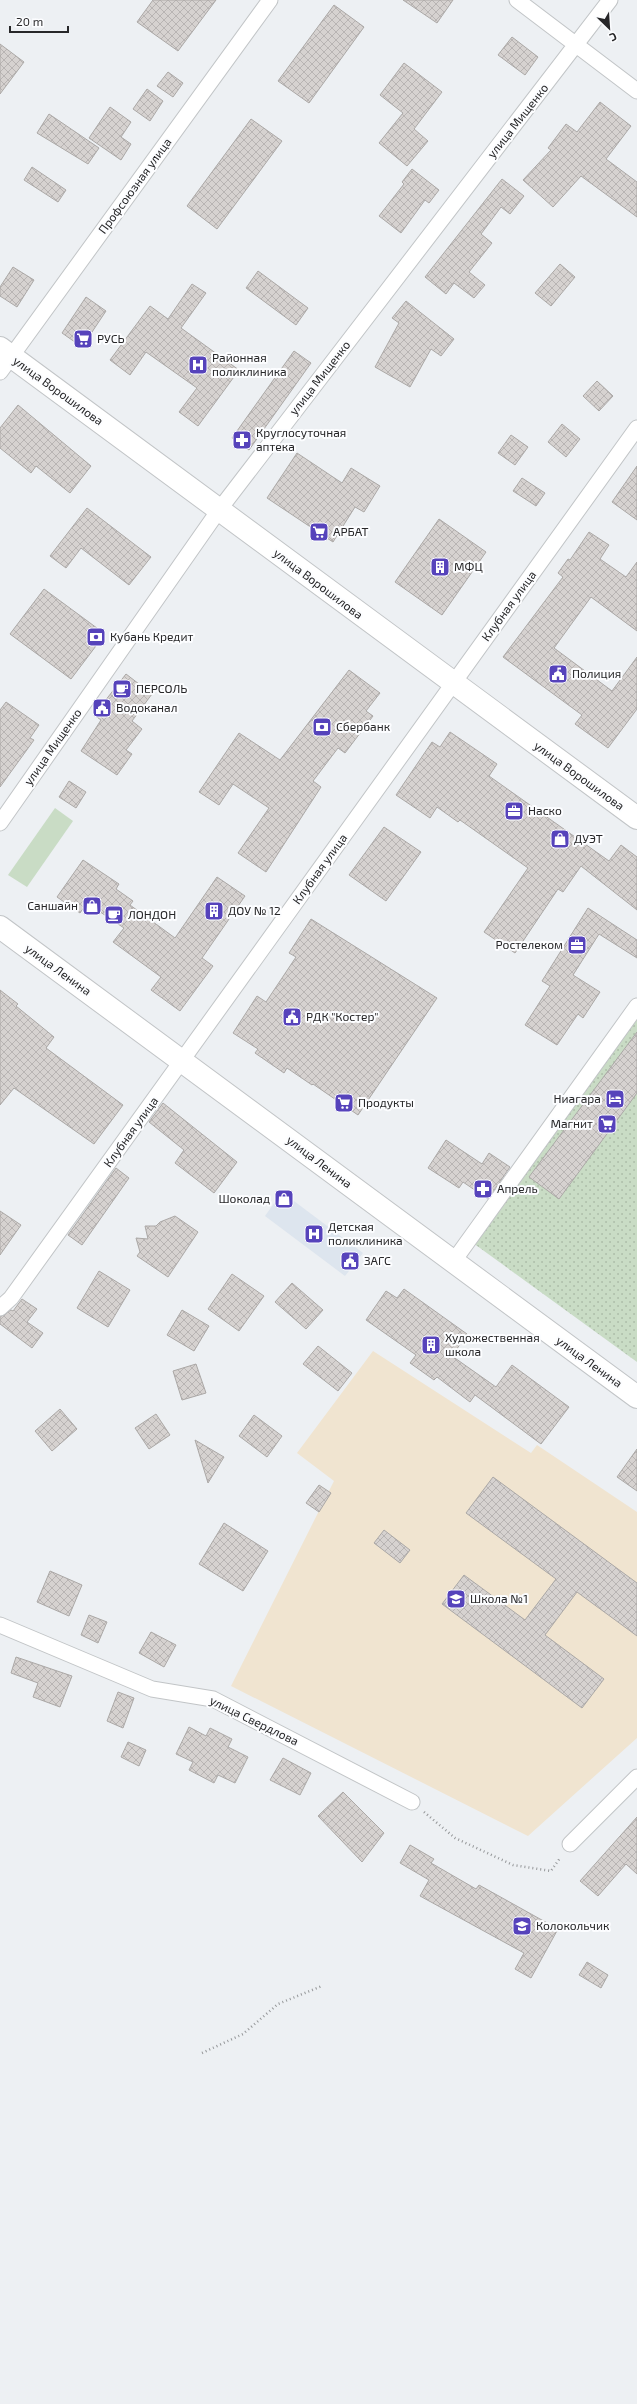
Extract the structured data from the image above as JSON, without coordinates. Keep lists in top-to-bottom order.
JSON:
{
  "streets": {
    "main road": ["улица Ворошилова", "улица Ленина"],
    "street": [
      "улица Мищенко",
      "Профсоюзная улица",
      "Клубная улица",
      "улица Свердлова"
    ]
  },
  "crossings": [
    ["улица Мищенко", "улица Ворошилова"],
    ["Профсоюзная улица", "улица Ворошилова"],
    ["улица Ворошилова", "Клубная улица"],
    ["Клубная улица", "улица Ленина"]
  ],
  "places": {
    "supermarket": [
      "РУСЬ",
      "АРБАТ",
      "Продукты",
      "Магнит"
    ],
    "hospital": ["Районная поликлиника", "Детская поликлиника"],
    "pharmacy": ["Круглосуточная аптека", "Апрель"],
    "building": ["МФЦ", "ДОУ № 12", "Художественная школа"],
    "bank": ["Кубань Кредит", "Сбербанк"],
    "public building": [
      "Полиция",
      "Водоканал",
      "РДК \"Костер\"",
      "ЗАГС"
    ],
    "cafe": ["ПЕРСОЛЬ", "ЛОНДОН"],
    "office": ["Наско", "Ростелеком"],
    "shop": ["ДУЭТ", "Саншайн", "Шоколад"],
    "hotel": ["Ниагара"],
    "school or university": ["Школа №1", "Колокольчик"]
  },
  "scale_bar": "20 m",
  "north": "bottom right"
}
